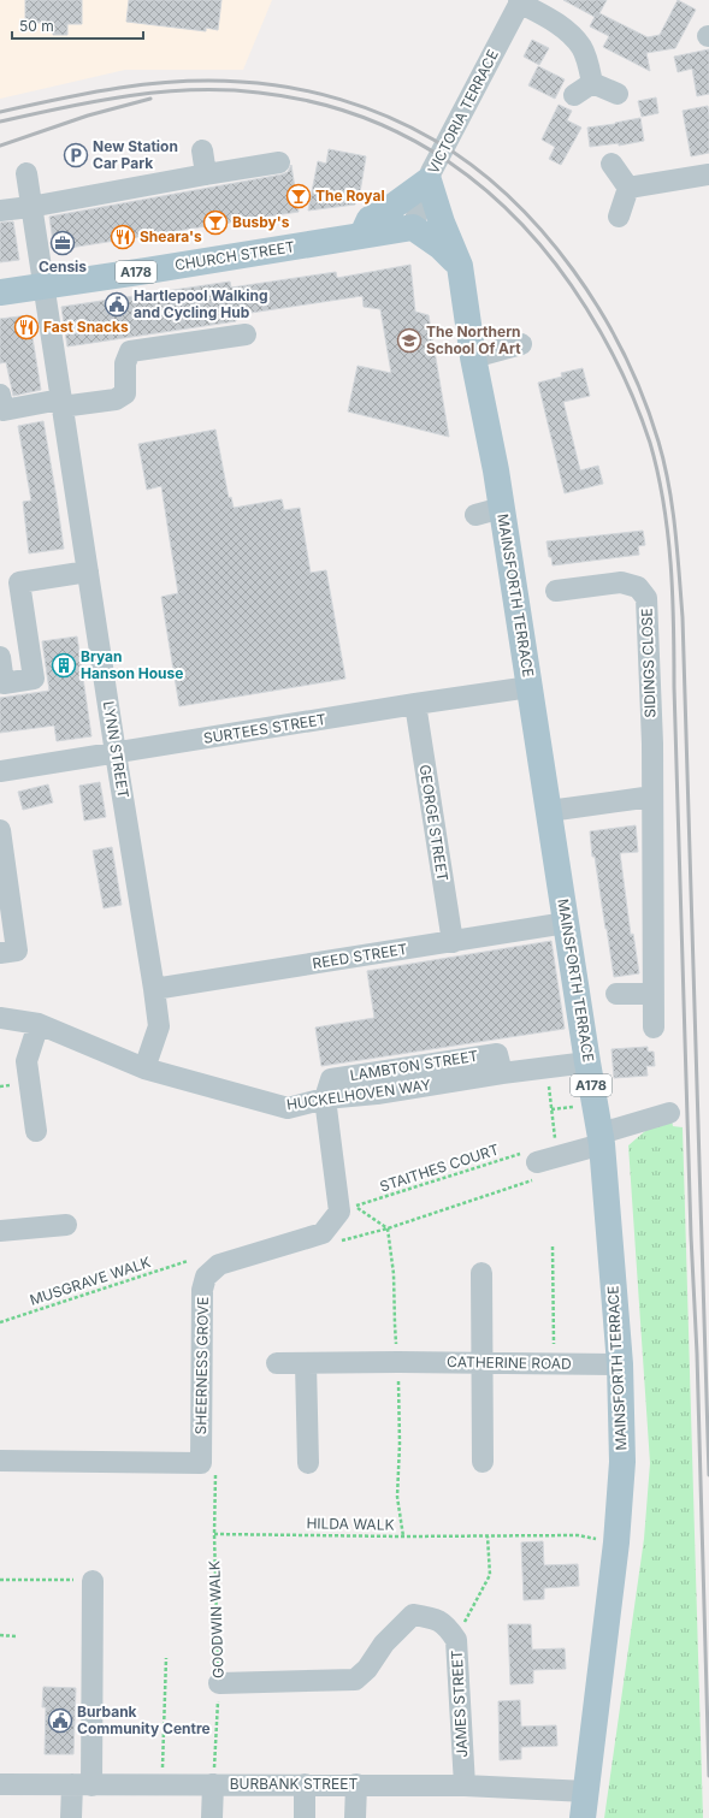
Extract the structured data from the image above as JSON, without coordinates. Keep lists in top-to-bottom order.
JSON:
{
  "streets": {
    "main road": ["CHURCH STREET", "A178", "MAINSFORTH TERRACE"],
    "street": [
      "VICTORIA TERRACE",
      "SIDINGS CLOSE",
      "SURTEES STREET",
      "LYNN STREET",
      "GEORGE STREET",
      "REED STREET",
      "HUCKELHOVEN WAY",
      "CATHERINE ROAD",
      "SHEERNESS GROVE",
      "JAMES STREET",
      "BURBANK STREET"
    ],
    "path": [
      "STAITHES COURT",
      "MUSGRAVE WALK",
      "HILDA WALK",
      "GOODWIN WALK"
    ]
  },
  "crossings": [
    ["VICTORIA TERRACE", "CHURCH STREET"],
    ["VICTORIA TERRACE", "MAINSFORTH TERRACE"],
    ["CHURCH STREET", "LYNN STREET"],
    ["MAINSFORTH TERRACE", "SURTEES STREET"],
    ["MAINSFORTH TERRACE", "REED STREET"],
    ["MAINSFORTH TERRACE", "HUCKELHOVEN WAY"],
    ["MAINSFORTH TERRACE", "CATHERINE ROAD"],
    ["MAINSFORTH TERRACE", "BURBANK STREET"],
    ["SURTEES STREET", "LYNN STREET"],
    ["SURTEES STREET", "GEORGE STREET"],
    ["LYNN STREET", "REED STREET"],
    ["LYNN STREET", "HUCKELHOVEN WAY"],
    ["GEORGE STREET", "REED STREET"],
    ["SHEERNESS GROVE", "GOODWIN WALK"],
    ["HILDA WALK", "GOODWIN WALK"],
    ["GOODWIN WALK", "JAMES STREET"],
    ["GOODWIN WALK", "BURBANK STREET"],
    ["JAMES STREET", "BURBANK STREET"]
  ],
  "places": {
    "parking": ["New Station Car Park"],
    "bar": ["The Royal", "Busby's"],
    "restaurant": ["Sheara's", "Fast Snacks"],
    "office": ["Censis"],
    "public building": ["Hartlepool Walking and Cycling Hub", "Burbank Community Centre"],
    "school or university": ["The Northern School Of Art"],
    "building": ["Bryan Hanson House"]
  },
  "scale_bar": "50 m"
}
